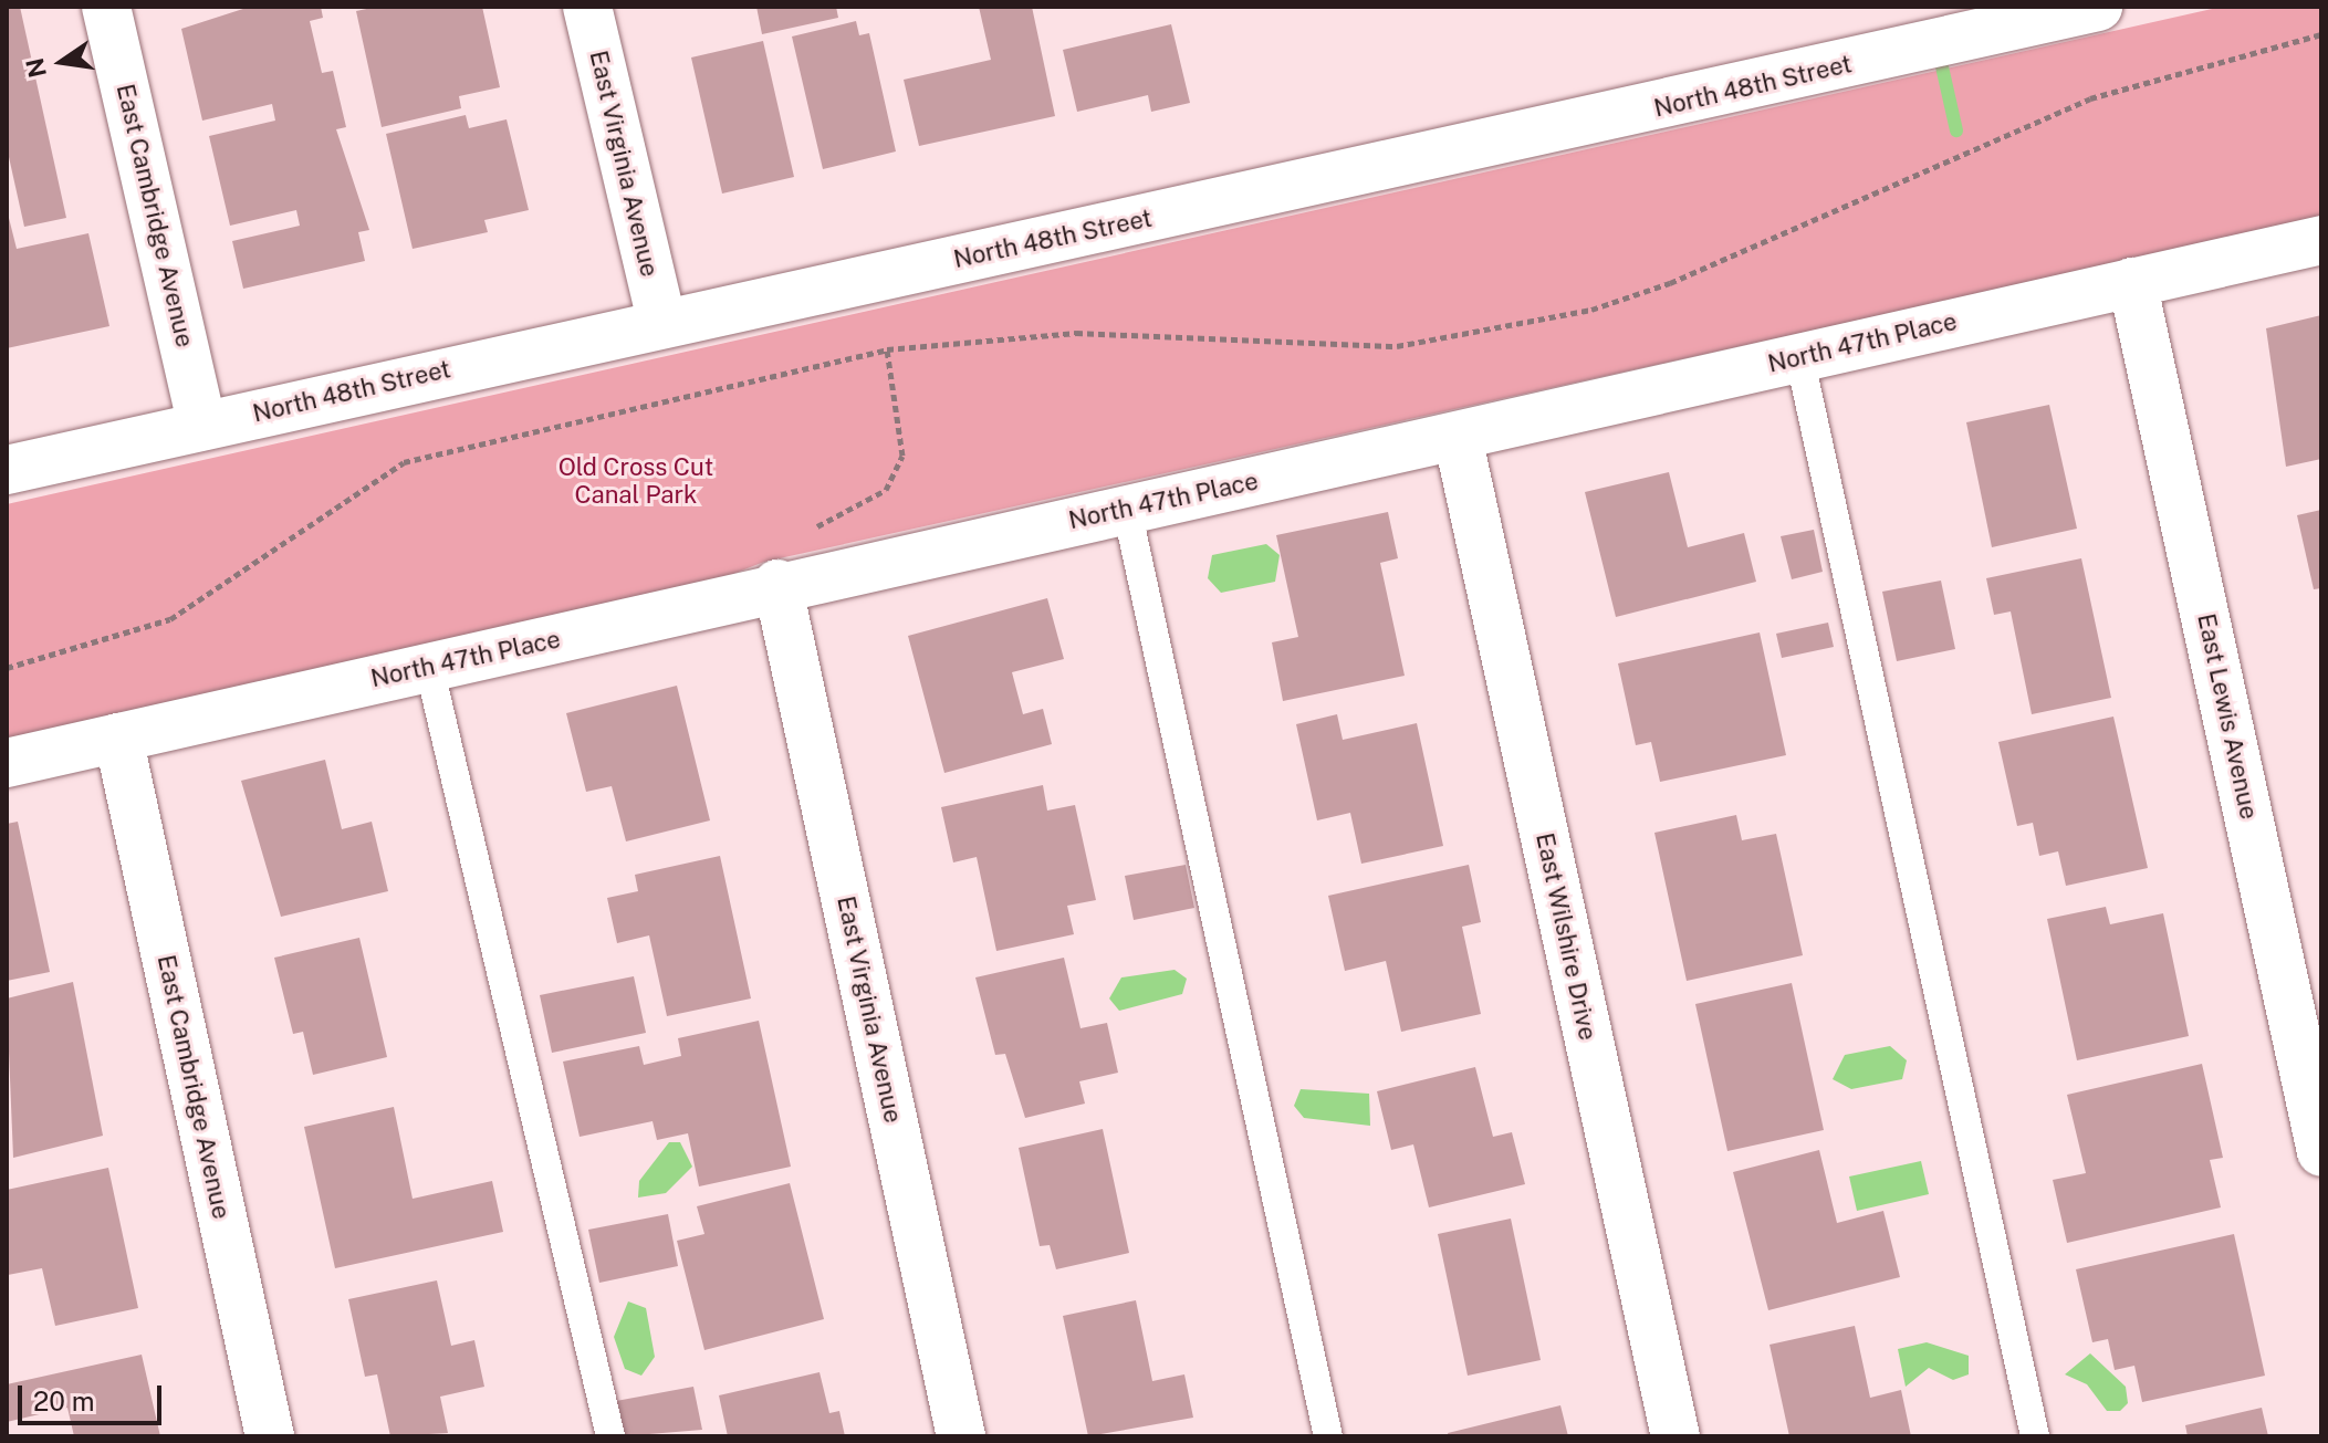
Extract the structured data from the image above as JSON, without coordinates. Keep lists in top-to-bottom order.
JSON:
{
  "streets": {
    "street": [
      "North 48th Street",
      "East Virginia Avenue",
      "East Cambridge Avenue",
      "North 47th Place",
      "East Lewis Avenue",
      "East Wilshire Drive"
    ]
  },
  "crossings": [
    ["North 48th Street", "East Virginia Avenue"],
    ["North 48th Street", "East Cambridge Avenue"],
    ["East Virginia Avenue", "North 47th Place"],
    ["East Cambridge Avenue", "North 47th Place"],
    ["North 47th Place", "East Lewis Avenue"],
    ["North 47th Place", "East Wilshire Drive"]
  ],
  "parks": ["Old Cross Cut Canal Park"],
  "scale_bar": "20 m",
  "north": "left"
}
